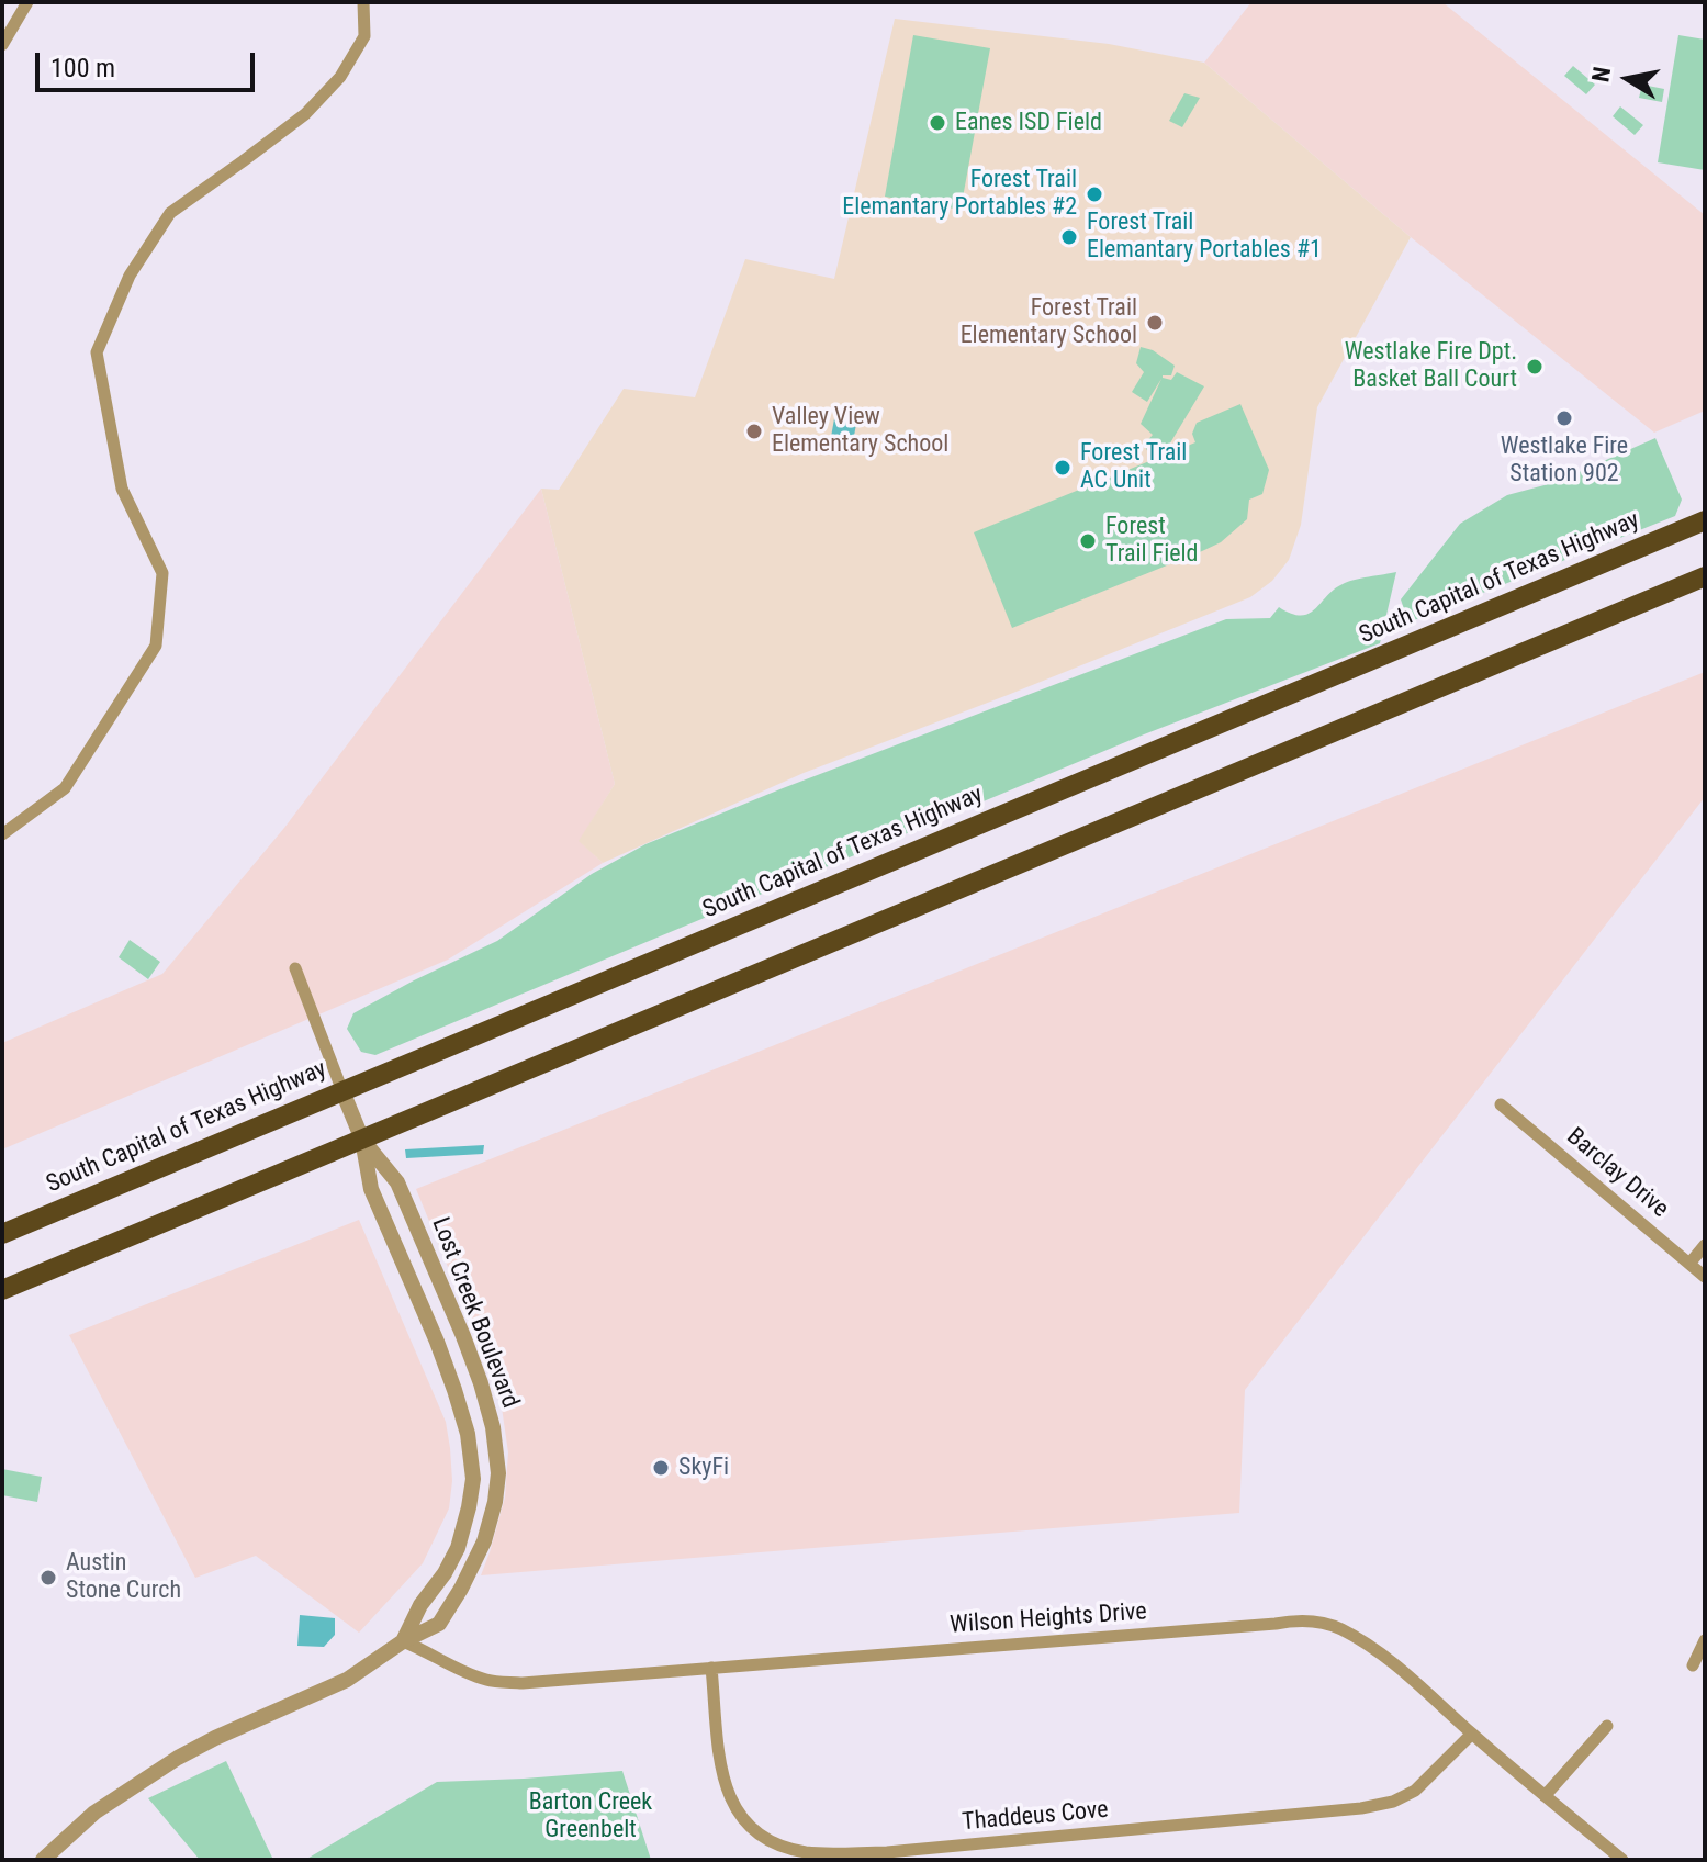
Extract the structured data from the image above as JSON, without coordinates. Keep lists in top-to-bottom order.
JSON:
{
  "streets": {
    "highway": ["South Capital of Texas Highway"],
    "street": [
      "Barclay Drive",
      "Lost Creek Boulevard",
      "Wilson Heights Drive",
      "Thaddeus Cove"
    ]
  },
  "crossings": [
    ["South Capital of Texas Highway", "Lost Creek Boulevard"],
    ["Lost Creek Boulevard", "Wilson Heights Drive"],
    ["Wilson Heights Drive", "Thaddeus Cove"]
  ],
  "parks": ["Barton Creek Greenbelt"],
  "places": [
    "Eanes ISD Field",
    "Forest Trail Elemantary Portables #2",
    "Forest Trail Elemantary Portables #1",
    "Forest Trail Elementary School",
    "Westlake Fire Dpt. Basket Ball Court",
    "Westlake Fire Station 902",
    "Valley View Elementary School",
    "Forest Trail AC Unit",
    "Forest Trail Field",
    "SkyFi",
    "Austin Stone Curch"
  ],
  "scale_bar": "100 m",
  "north": "left"
}
